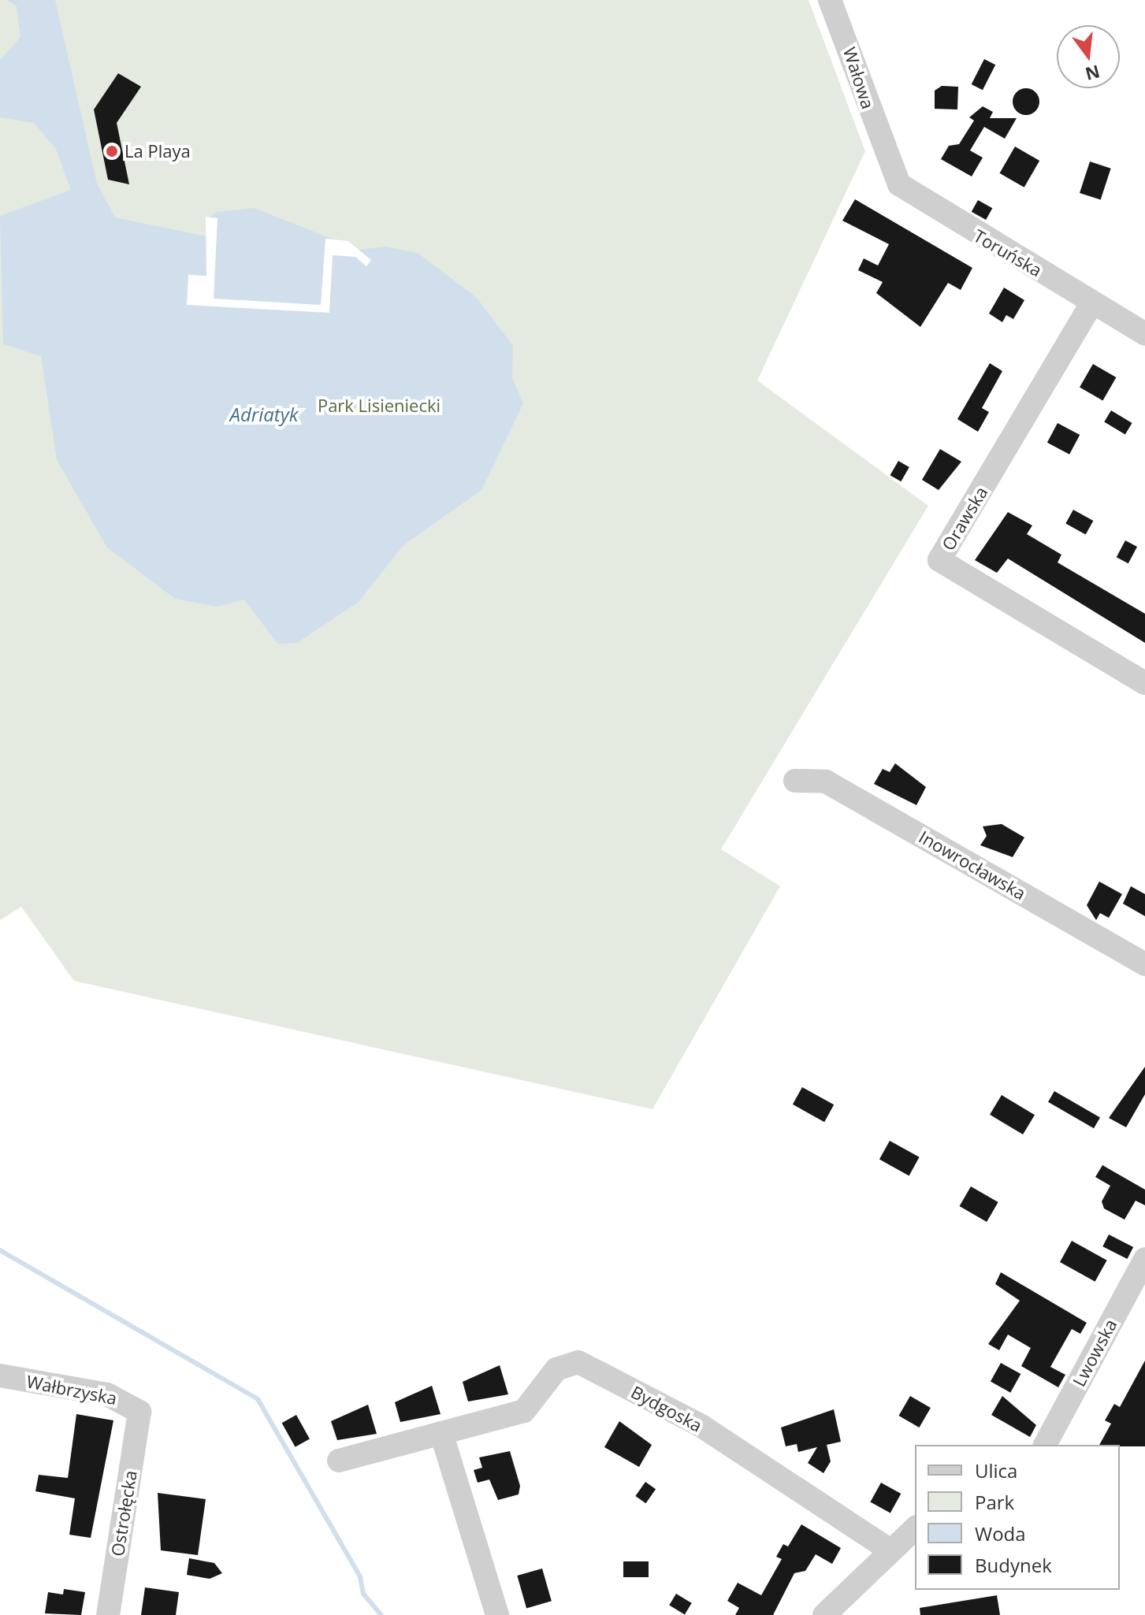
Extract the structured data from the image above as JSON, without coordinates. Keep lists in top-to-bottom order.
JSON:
{
  "streets": {
    "street": [
      "Wałowa",
      "Toruńska",
      "Orawska",
      "Inowrocławska",
      "Lwowska",
      "Wałbrzyska",
      "Bydgoska",
      "Ostrołęcka"
    ]
  },
  "crossings": [
    ["Wałowa", "Toruńska"],
    ["Toruńska", "Orawska"],
    ["Wałbrzyska", "Ostrołęcka"]
  ],
  "water": ["Adriatyk"],
  "parks": ["Park Lisieniecki"],
  "places": ["La Playa"],
  "legend": [
    "Ulica",
    "Park",
    "Woda",
    "Budynek"
  ],
  "north": "bottom"
}
